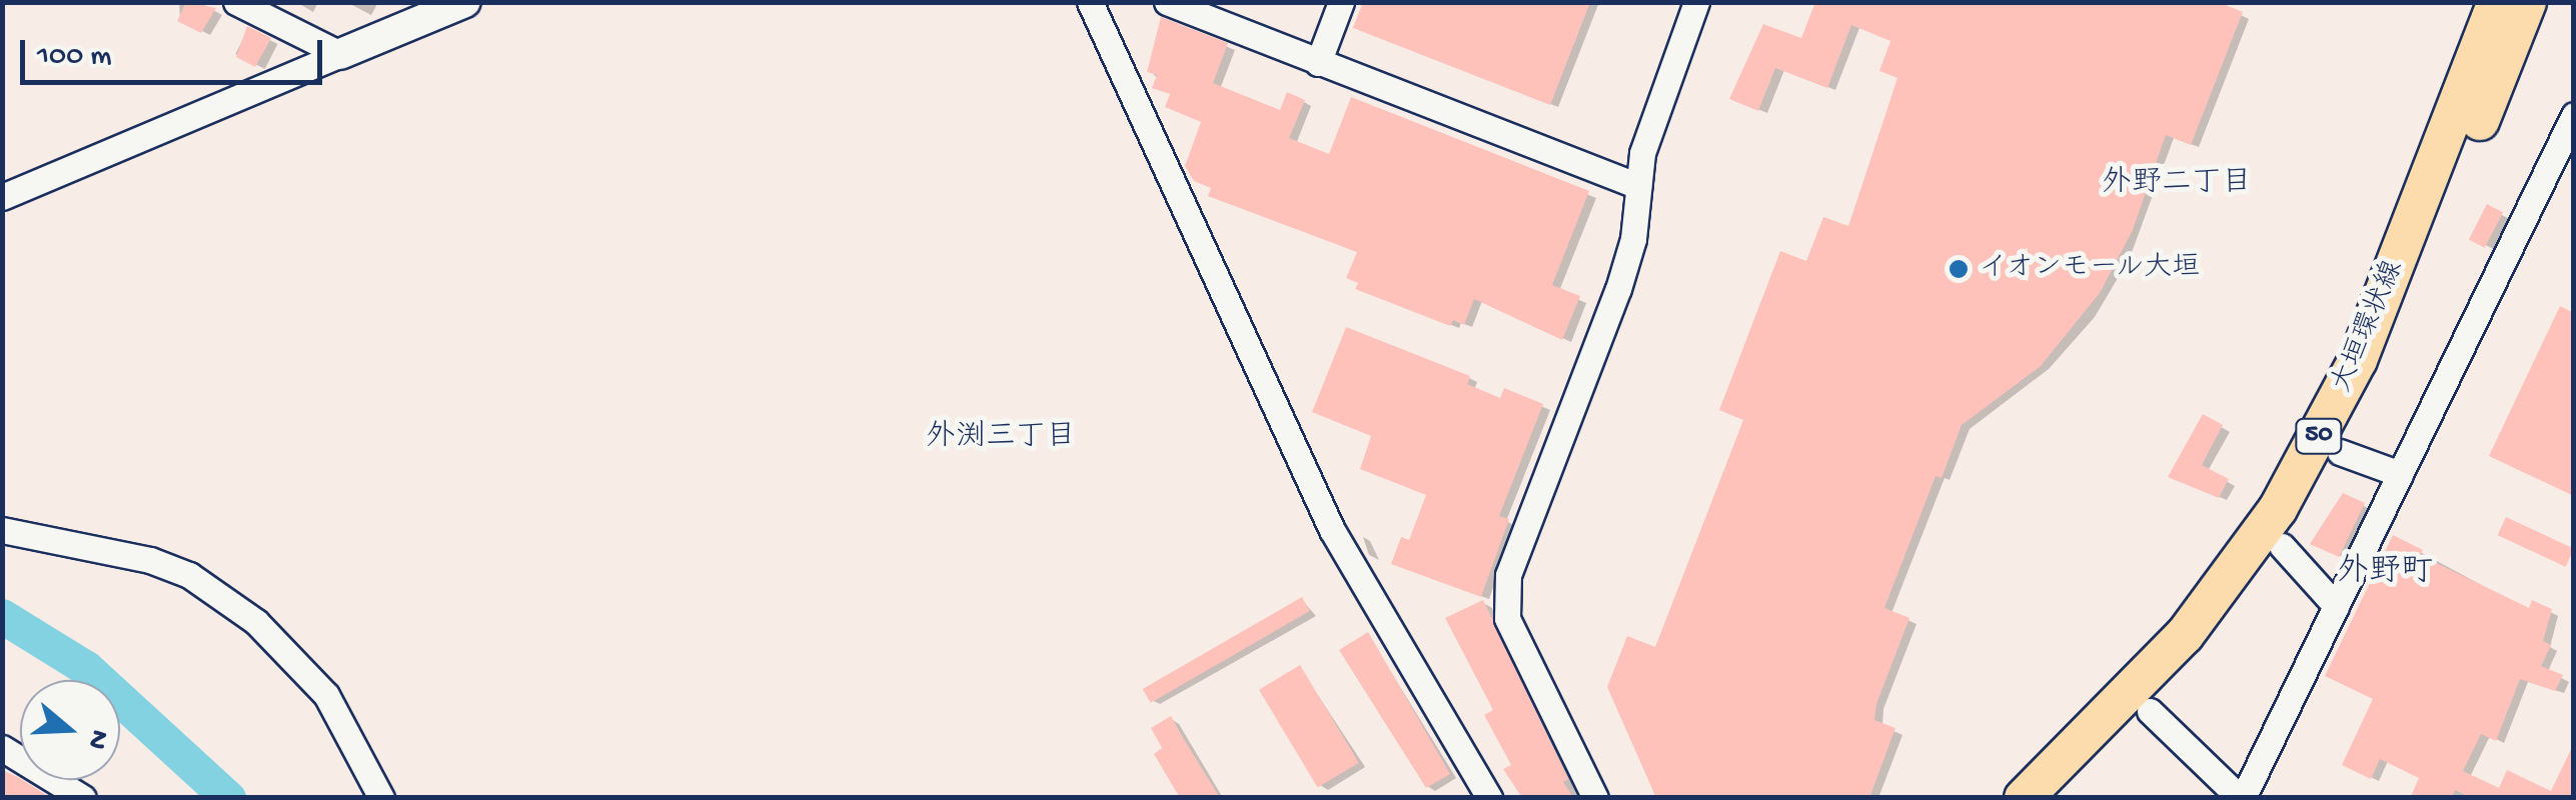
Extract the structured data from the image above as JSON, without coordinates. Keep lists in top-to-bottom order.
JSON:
{
  "streets": {
    "main road": ["大垣環状線", "50"]
  },
  "districts": ["外野二丁目", "外渕三丁目", "外野町"],
  "places": ["イオンモール大垣"],
  "scale_bar": "100 m",
  "north": "right"
}
